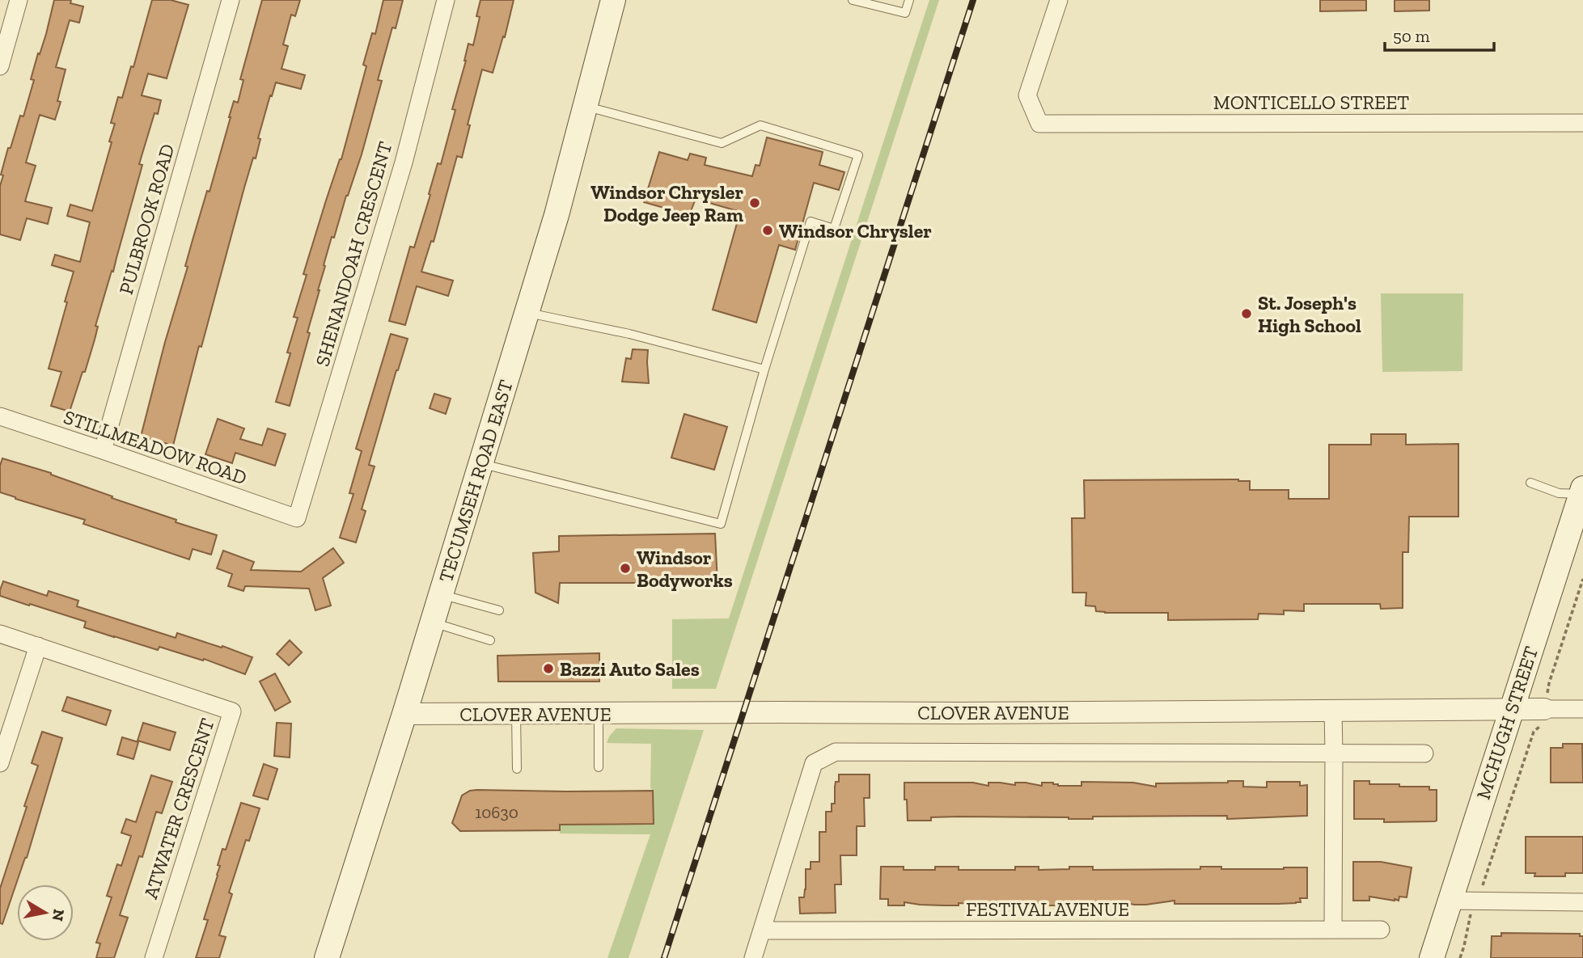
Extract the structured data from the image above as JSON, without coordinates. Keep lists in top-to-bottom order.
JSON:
{
  "streets": {
    "main road": ["TECUMSEH ROAD EAST", "MCHUGH STREET"],
    "street": [
      "MONTICELLO STREET",
      "PULBROOK ROAD",
      "SHENANDOAH CRESCENT",
      "STILLMEADOW ROAD",
      "CLOVER AVENUE",
      "ATWATER CRESCENT",
      "FESTIVAL AVENUE"
    ]
  },
  "crossings": [
    ["PULBROOK ROAD", "STILLMEADOW ROAD"],
    ["SHENANDOAH CRESCENT", "STILLMEADOW ROAD"],
    ["TECUMSEH ROAD EAST", "CLOVER AVENUE"],
    ["CLOVER AVENUE", "MCHUGH STREET"],
    ["CLOVER AVENUE", "FESTIVAL AVENUE"]
  ],
  "places": [
    "Windsor Chrysler Dodge Jeep Ram",
    "Windsor Chrysler",
    "St. Joseph's High School",
    "Windsor Bodyworks",
    "Bazzi Auto Sales"
  ],
  "house_numbers": ["10630"],
  "scale_bar": "50 m",
  "north": "right"
}
